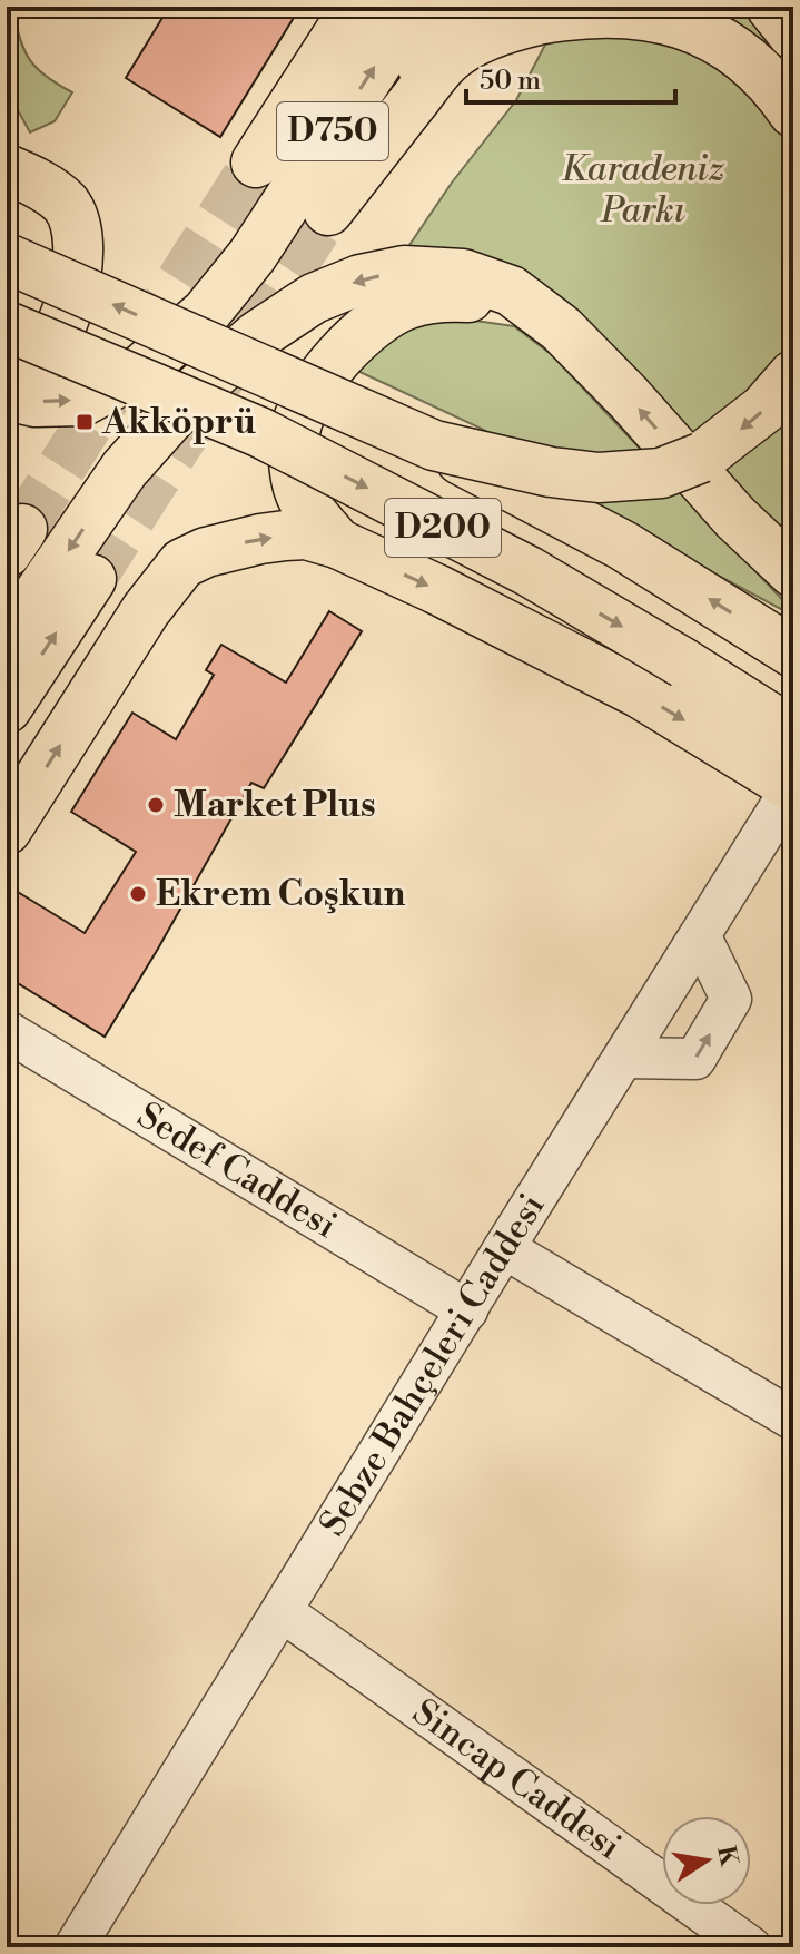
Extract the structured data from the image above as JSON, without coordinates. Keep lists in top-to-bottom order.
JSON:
{
  "streets": {
    "highway": ["D750", "D200"],
    "street": ["Sedef Caddesi", "Sebze Bahçeleri Caddesi", "Sincap Caddesi"]
  },
  "crossings": [
    ["Sedef Caddesi", "Sebze Bahçeleri Caddesi"],
    ["Sebze Bahçeleri Caddesi", "Sincap Caddesi"]
  ],
  "parks": ["Karadeniz Parkı"],
  "places": {
    "transit": ["Akköprü"],
    "other": ["Market Plus", "Ekrem Coşkun"]
  },
  "scale_bar": "50 m",
  "north": "right"
}
